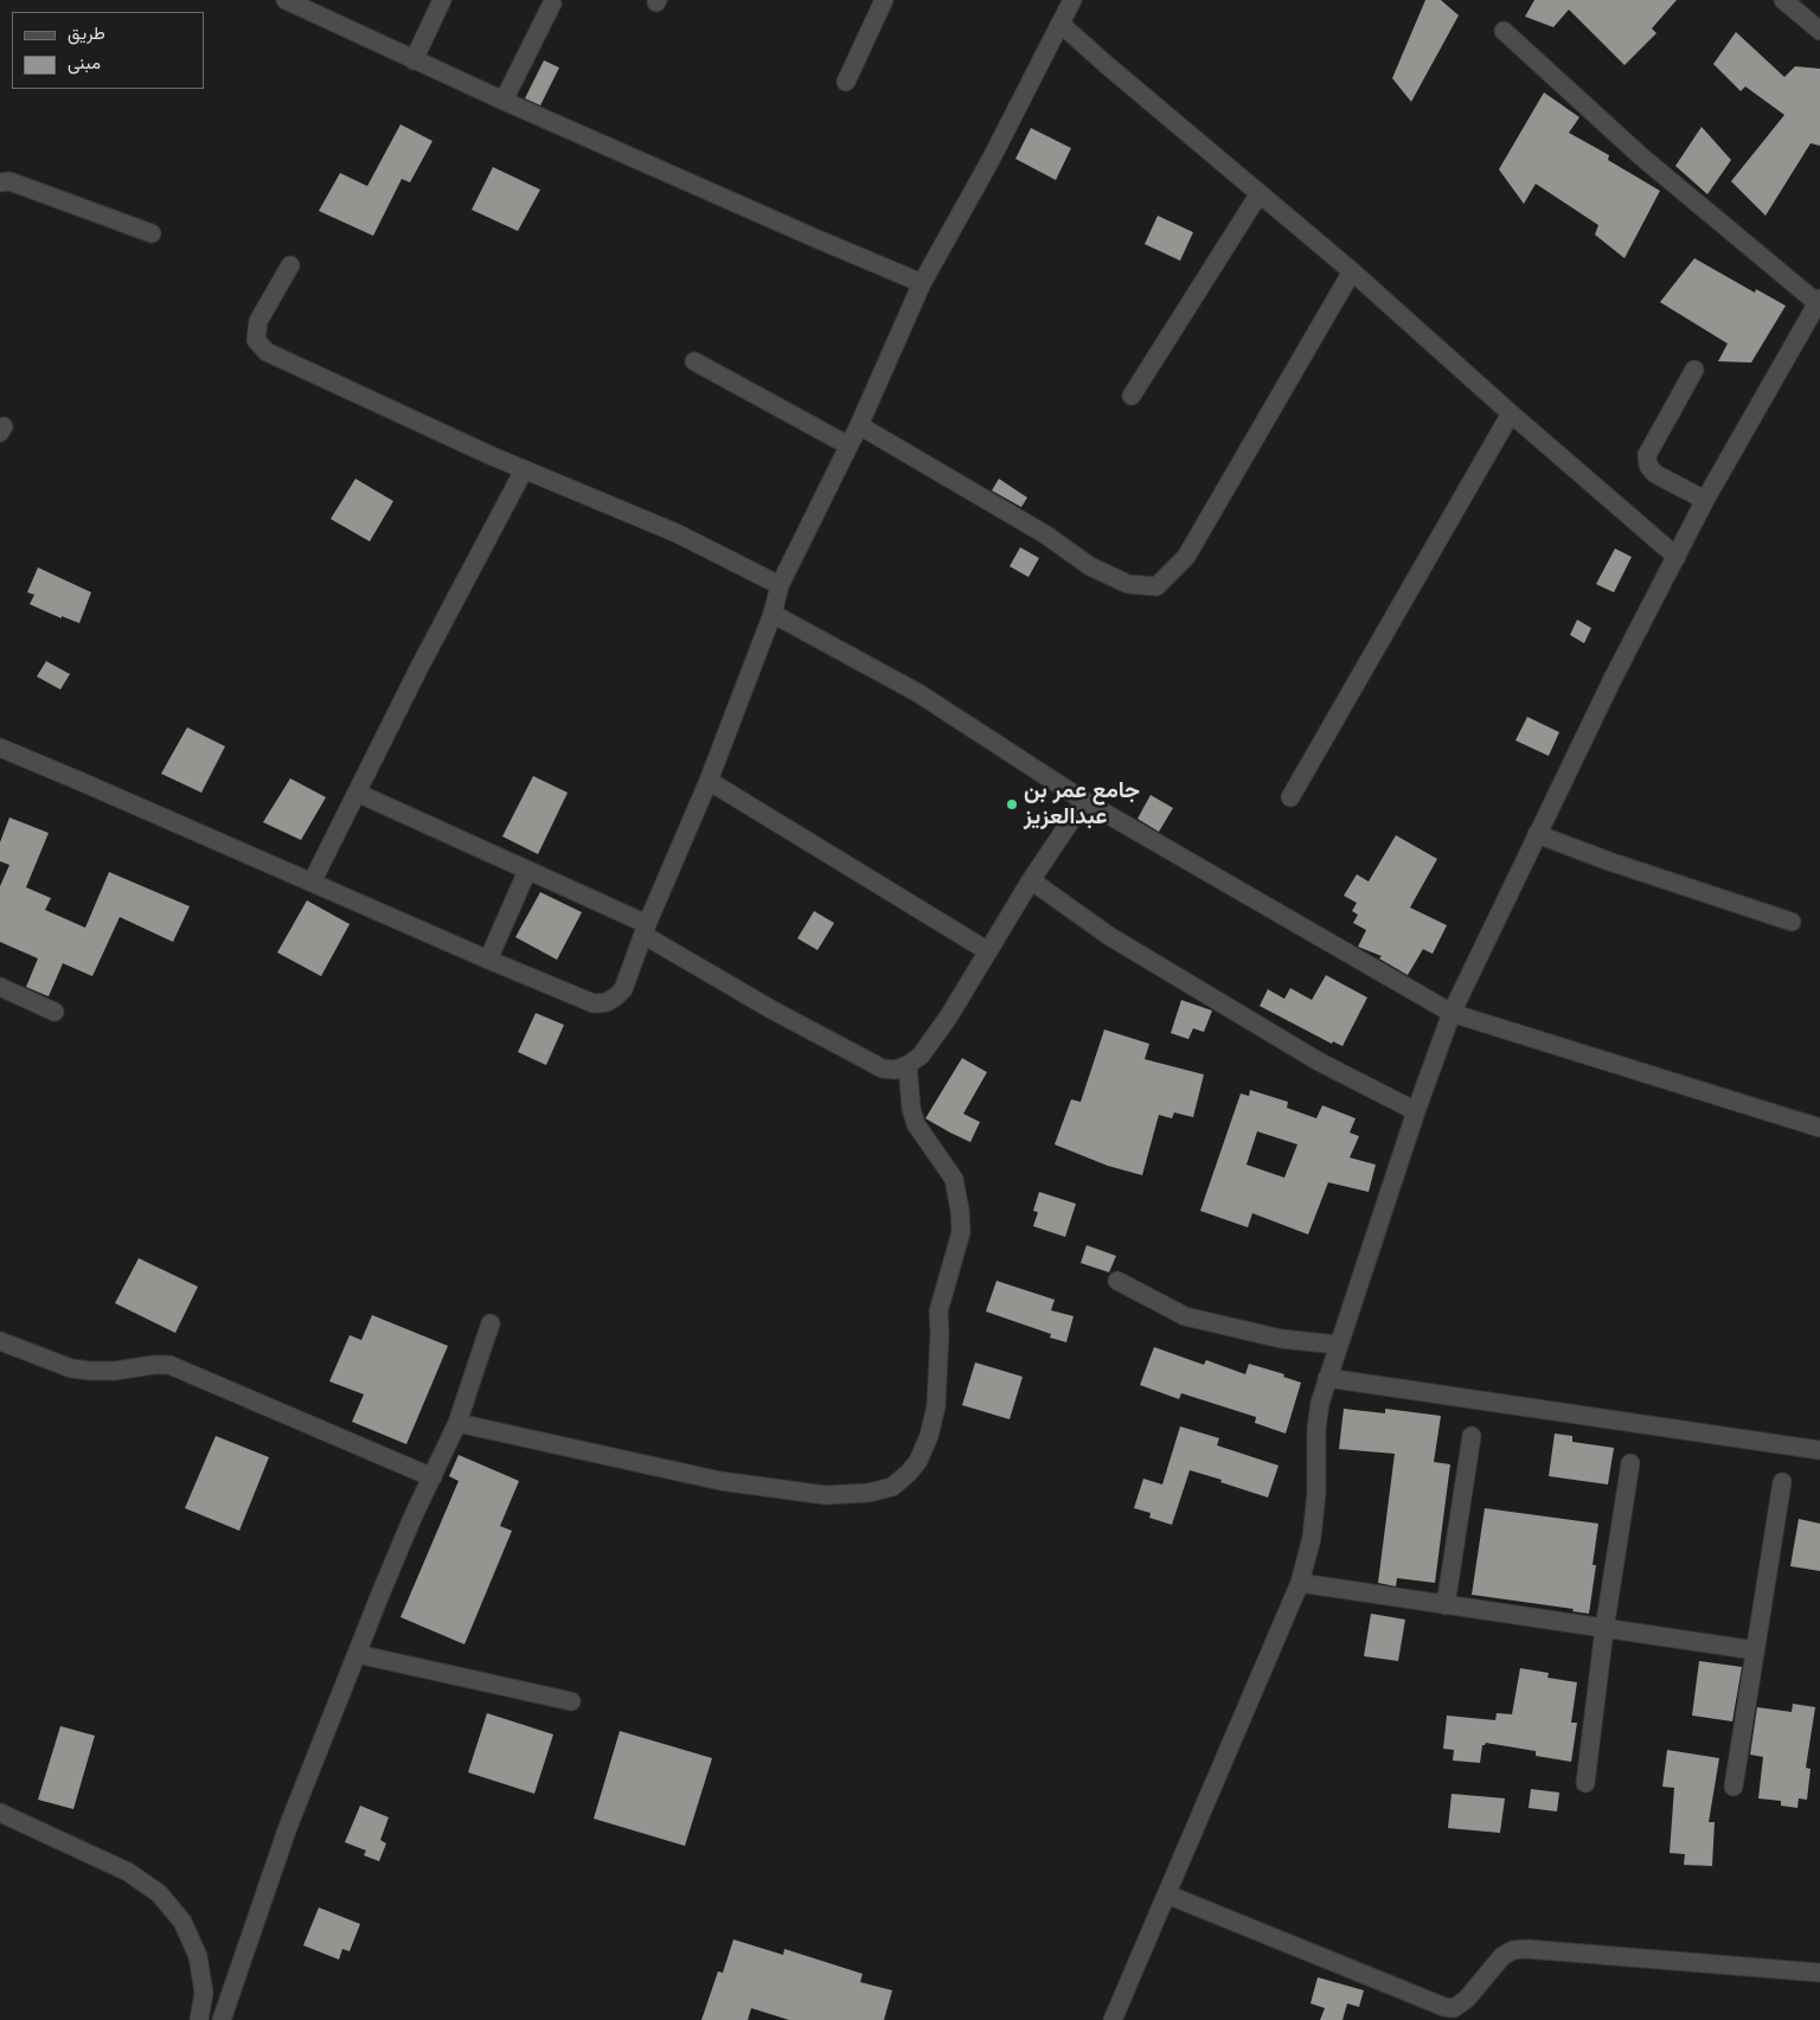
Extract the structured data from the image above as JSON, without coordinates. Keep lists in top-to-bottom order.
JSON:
{
  "places": ["جامع عمر بن عبدالعزيز"],
  "legend": ["طريق", "مبنى"]
}
